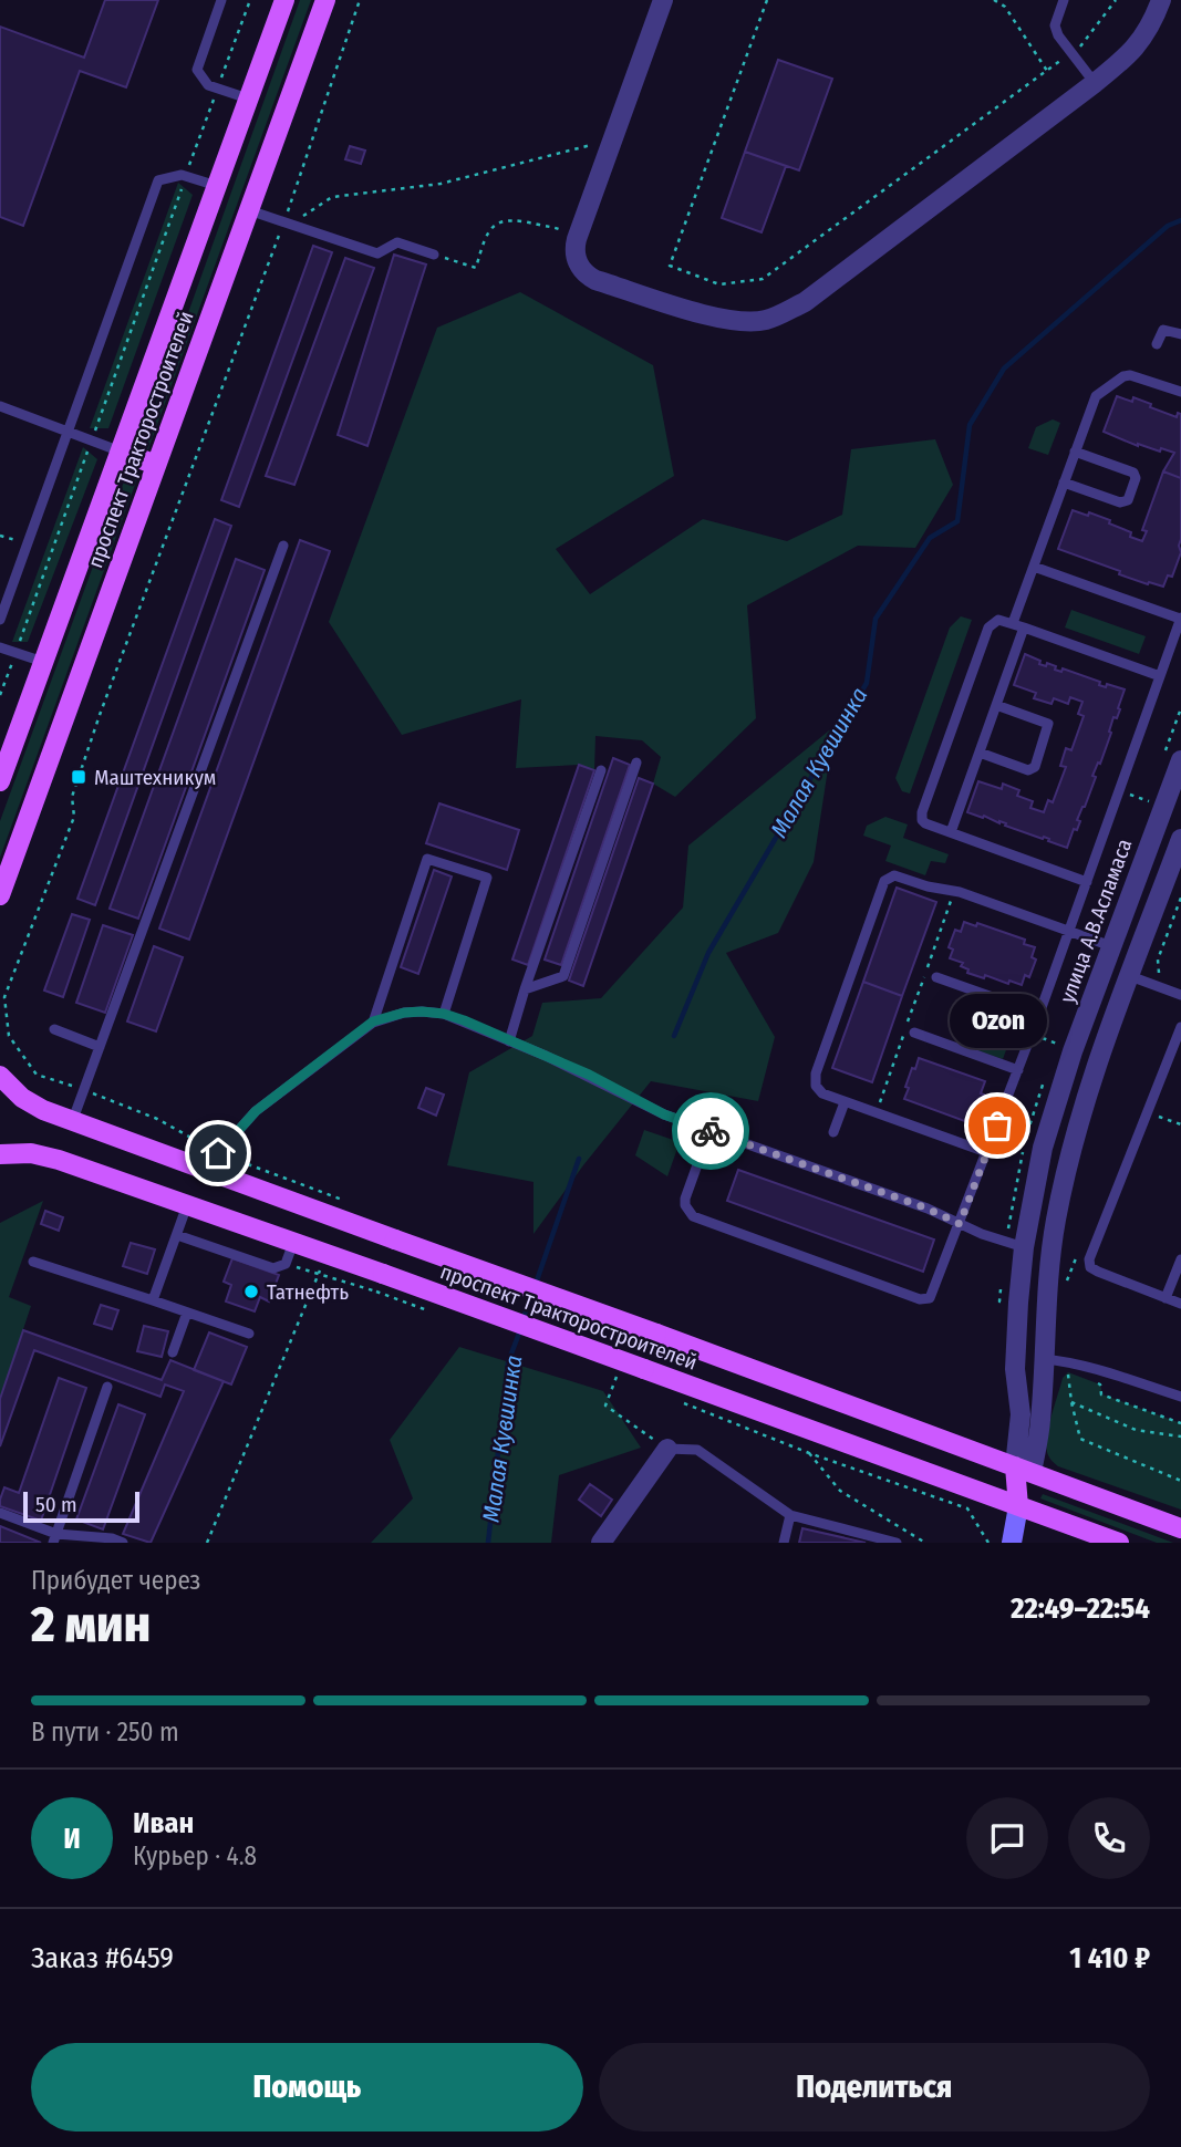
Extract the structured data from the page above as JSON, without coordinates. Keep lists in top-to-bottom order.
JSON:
{
  "streets": {
    "main road": ["проспект Тракторостроителей"],
    "street": ["улица А.В.Асламаса"]
  },
  "crossings": [
    ["проспект Тракторостроителей", "улица А.В.Асламаса"]
  ],
  "water": ["Малая Кувшинка"],
  "places": {
    "transit": ["Маштехникум"],
    "other": ["Ozon", "Татнефть"]
  },
  "scale_bar": "50 m",
  "page": {
    "bubble": "Ozon",
    "scale": "50 m",
    "heading": ["2 мин", "Прибудет через", "22:49–22:54"],
    "panel": [
      "Иван",
      "Курьер · 4.8",
      "Заказ #6459",
      "1 410 ₽"
    ],
    "bar": "В пути · 250 m",
    "round": "И",
    "buttons": ["Помощь", "Поделиться"]
  }
}
